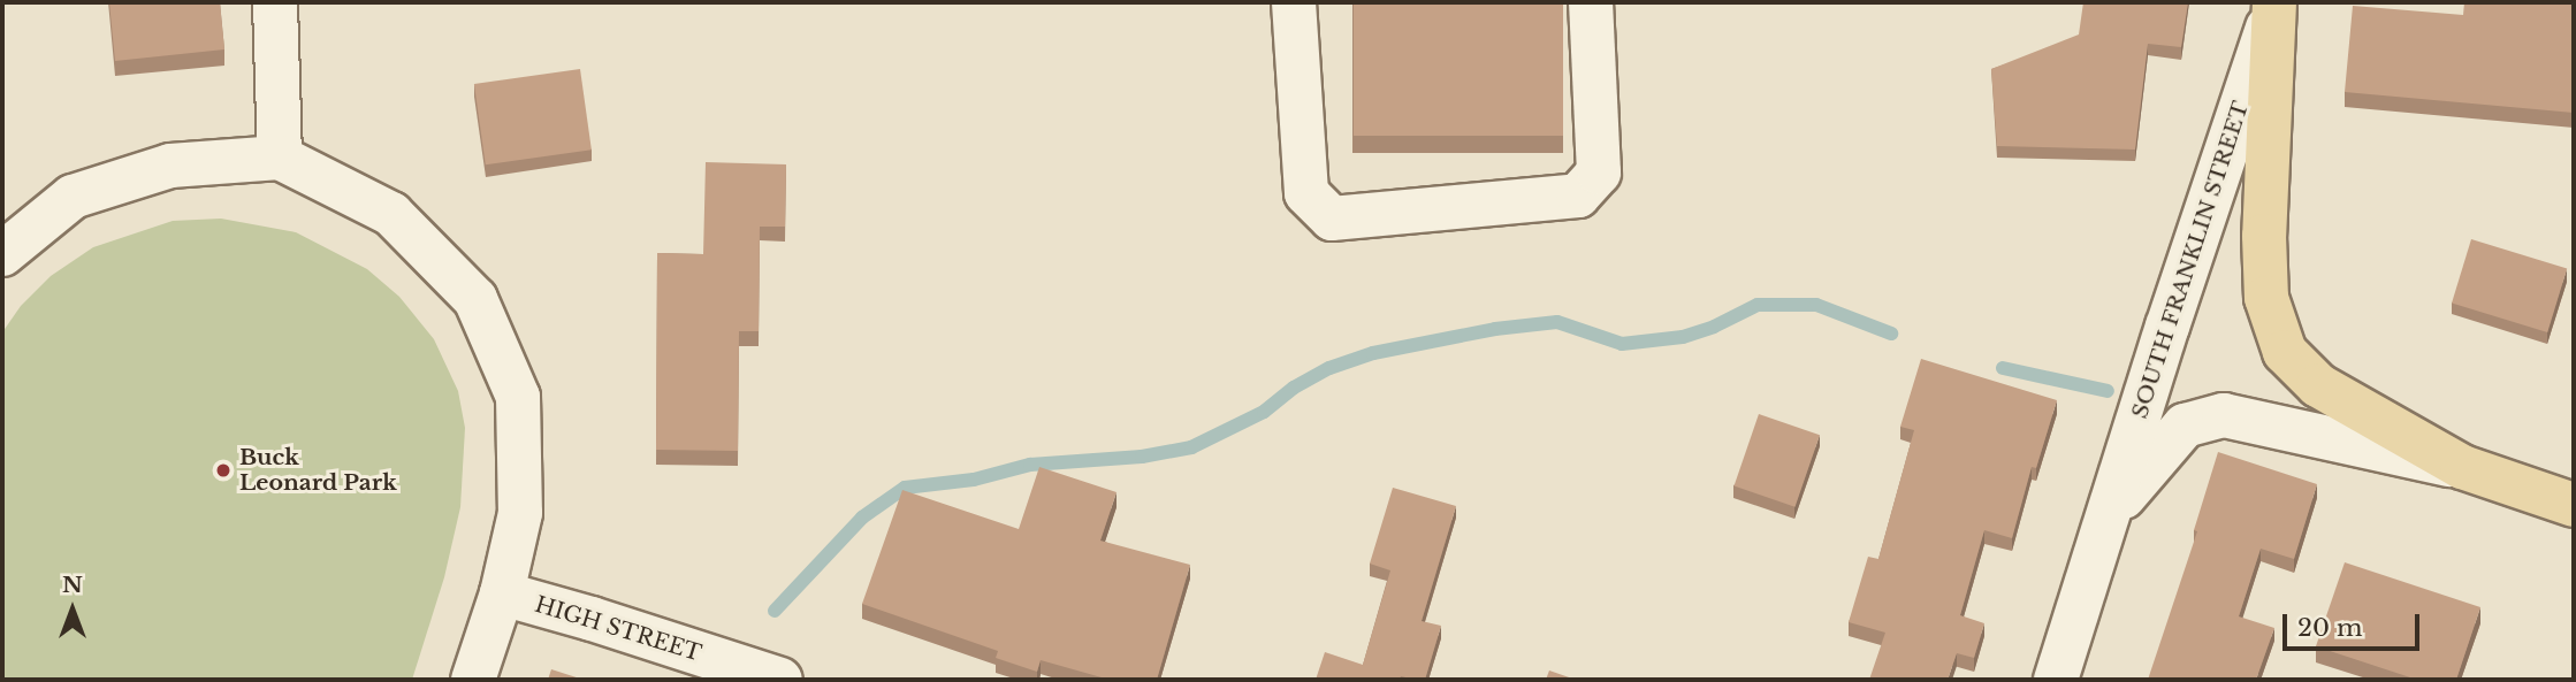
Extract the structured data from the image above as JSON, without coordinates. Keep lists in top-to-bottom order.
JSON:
{
  "streets": {
    "street": ["SOUTH FRANKLIN STREET", "HIGH STREET"]
  },
  "places": ["Buck Leonard Park"],
  "scale_bar": "20 m",
  "north": "top"
}
